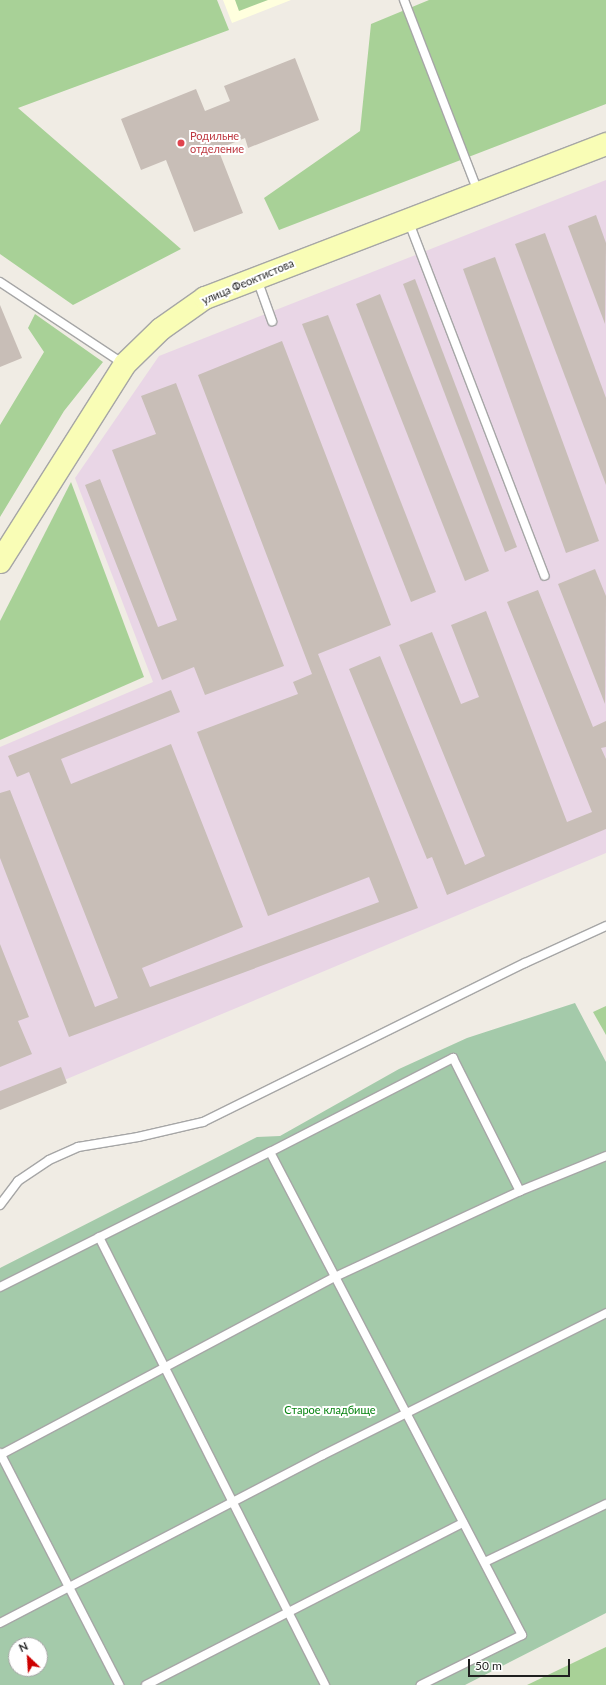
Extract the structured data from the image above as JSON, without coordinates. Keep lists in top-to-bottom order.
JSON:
{
  "streets": {
    "street": ["улица Феоктистова"]
  },
  "parks": ["Старое кладбище"],
  "places": ["Родильне отделение"],
  "scale_bar": "50 m",
  "north": "top left"
}
